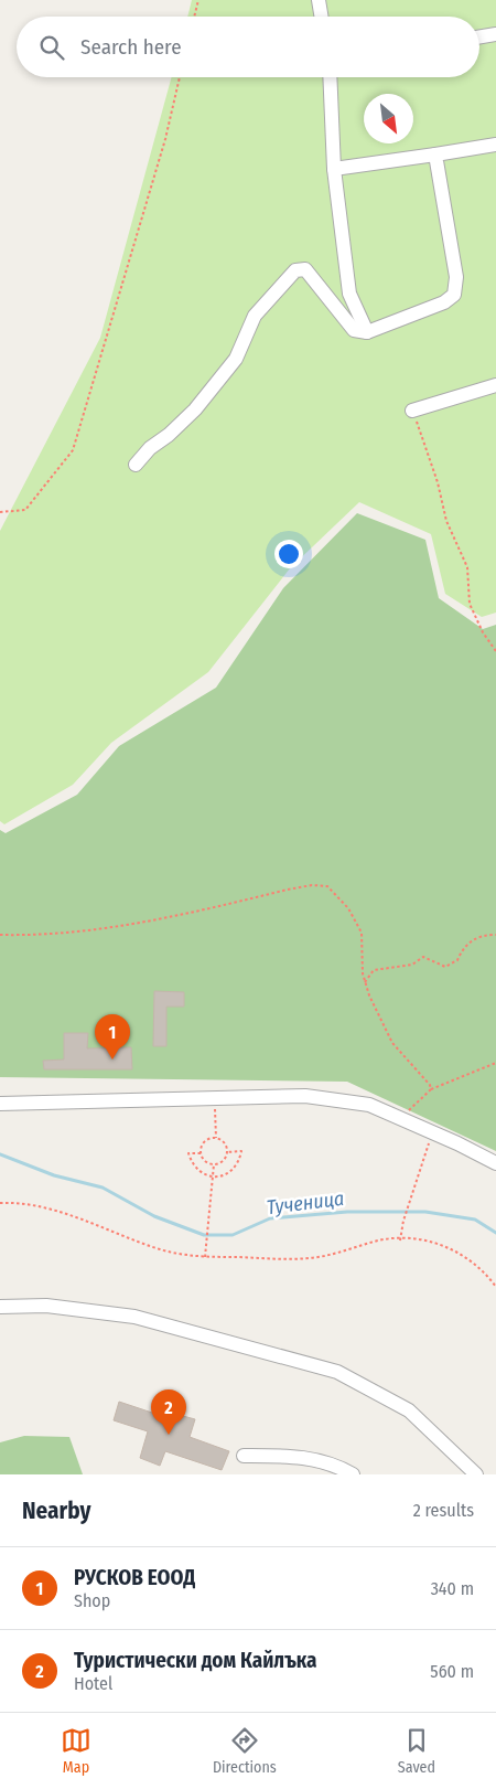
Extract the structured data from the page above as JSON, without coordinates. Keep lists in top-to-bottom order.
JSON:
{
  "water": ["Тученица"],
  "north": "bottom right",
  "page": {
    "search": "Search here",
    "pins": ["1", "2"],
    "heading": ["Nearby", "2 results"],
    "list": [
      {
        "mark": "1",
        "name": "РУСКОВ ЕООД",
        "note": "Shop",
        "value": "340 m"
      },
      {
        "mark": "2",
        "name": "Туристически дом Кайлъка",
        "note": "Hotel",
        "value": "560 m"
      }
    ],
    "nav": ["Map", "Directions", "Saved"]
  }
}
